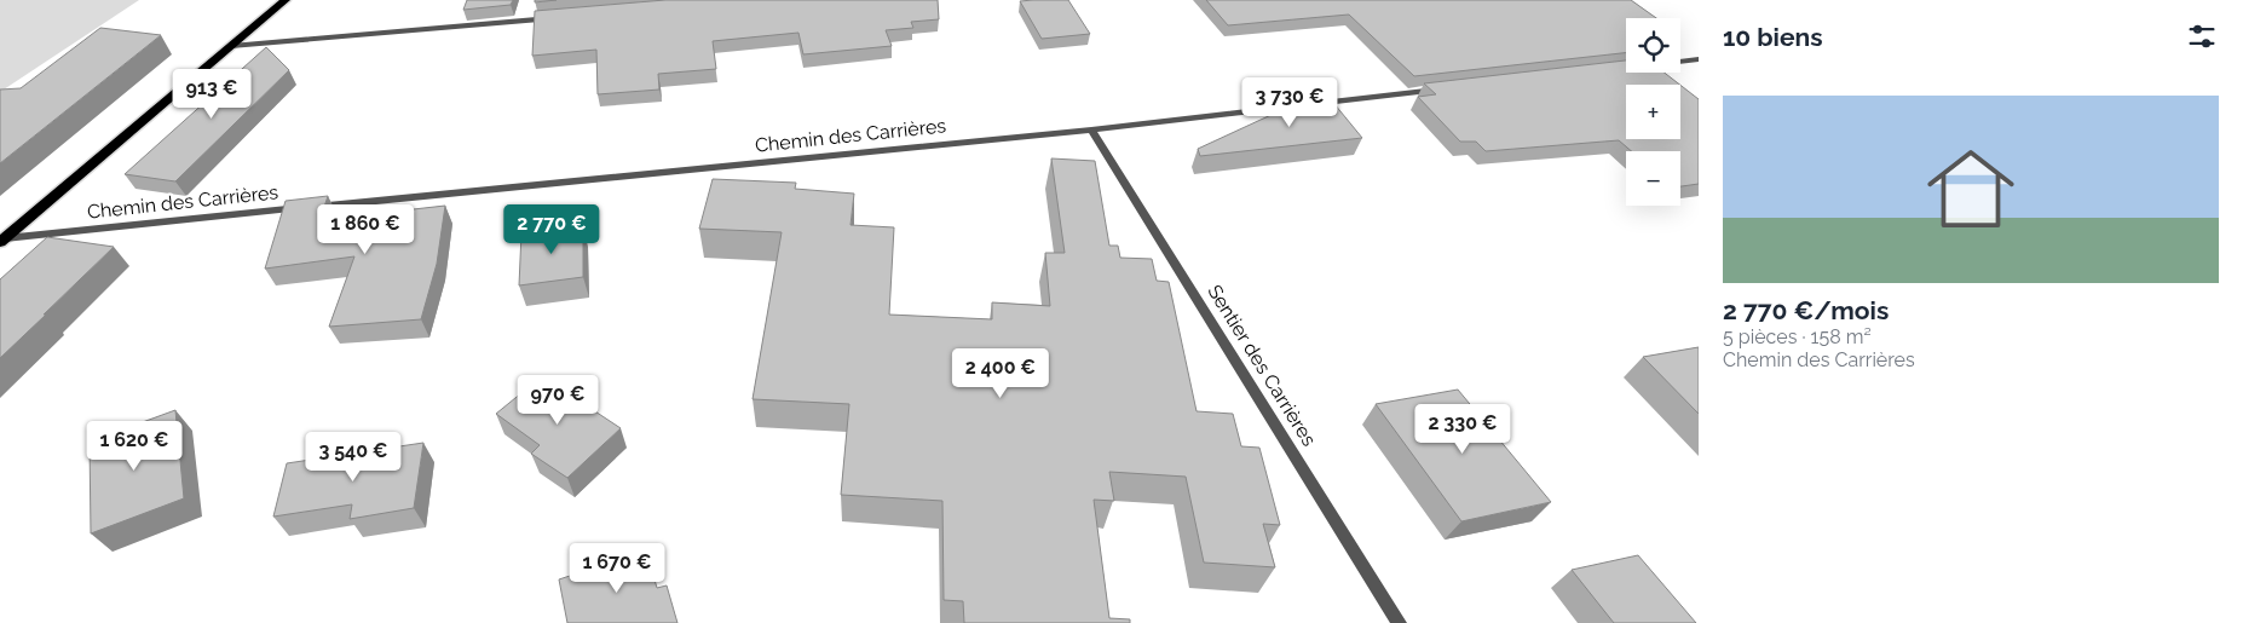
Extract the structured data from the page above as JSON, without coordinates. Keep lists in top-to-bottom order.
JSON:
{
  "streets": {
    "street": ["Chemin des Carrières", "Sentier des Carrières"]
  },
  "crossings": [
    ["Chemin des Carrières", "Sentier des Carrières"]
  ],
  "page": {
    "heading": "10 biens",
    "map_buttons": ["+", "−"],
    "price": [
      "913 €",
      "3 730 €",
      "1 860 €",
      "2 770 €",
      "2 400 €",
      "970 €",
      "2 330 €",
      "1 620 €",
      "3 540 €",
      "1 670 €"
    ],
    "list": [
      {
        "name": "2 770 €/mois",
        "note": "5 pièces · 158 m² · Chemin des Carrières"
      }
    ]
  }
}
